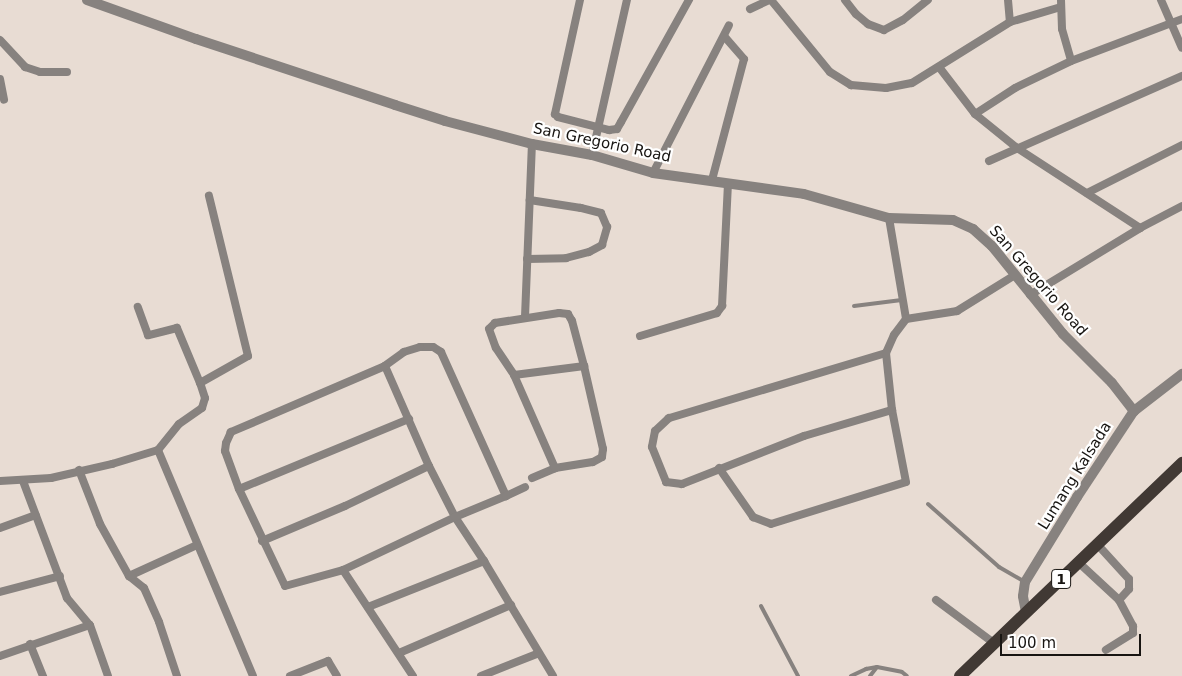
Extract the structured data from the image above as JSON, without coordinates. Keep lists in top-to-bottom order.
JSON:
{
  "streets": {
    "main road": ["1"],
    "street": ["San Gregorio Road", "Lumang Kalsada"]
  },
  "crossings": [
    ["San Gregorio Road", "Lumang Kalsada"]
  ],
  "scale_bar": "100 m"
}
